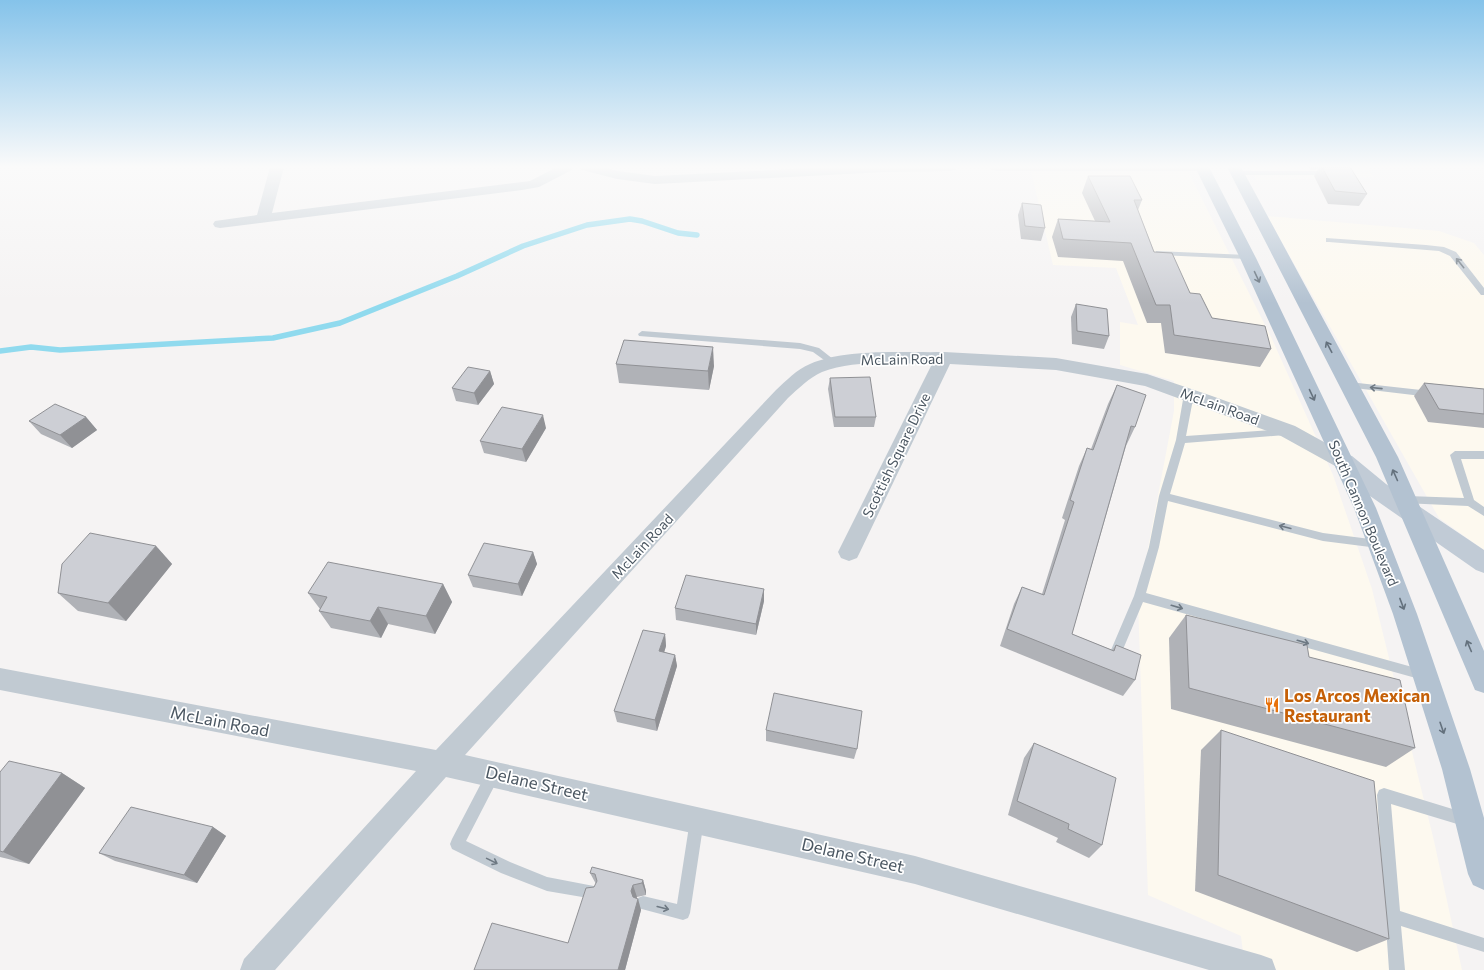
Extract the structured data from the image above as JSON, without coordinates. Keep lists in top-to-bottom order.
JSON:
{
  "streets": {
    "main road": ["South Cannon Boulevard"],
    "street": ["McLain Road", "Scottish Square Drive", "Delane Street"]
  },
  "crossings": [
    ["McLain Road", "Scottish Square Drive"],
    ["McLain Road", "South Cannon Boulevard"],
    ["McLain Road", "Delane Street"]
  ],
  "places": {
    "restaurant": ["Los Arcos Mexican Restaurant"]
  }
}
